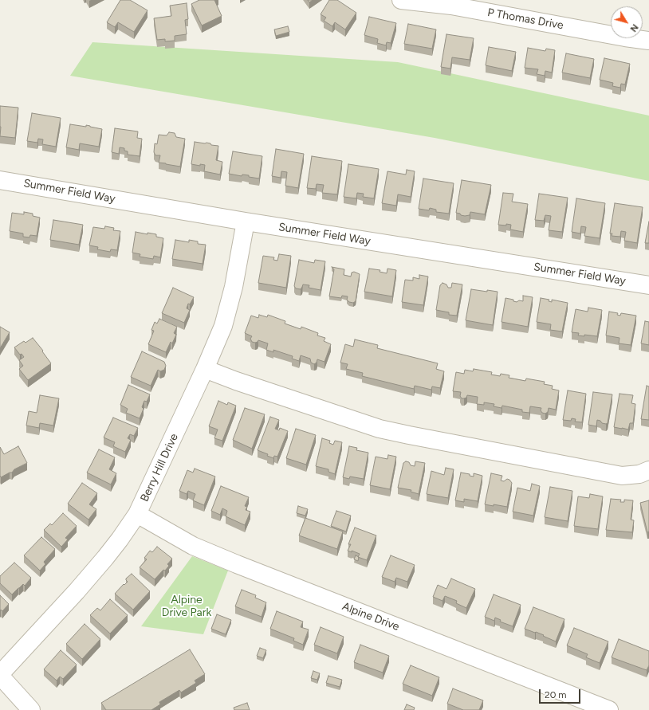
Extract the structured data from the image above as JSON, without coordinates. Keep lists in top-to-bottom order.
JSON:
{
  "streets": {
    "street": [
      "P Thomas Drive",
      "Summer Field Way",
      "Berry Hill Drive",
      "Alpine Drive"
    ]
  },
  "crossings": [
    ["Summer Field Way", "Berry Hill Drive"],
    ["Berry Hill Drive", "Alpine Drive"]
  ],
  "parks": ["Alpine Drive Park"],
  "scale_bar": "20 m",
  "north": "bottom right"
}
